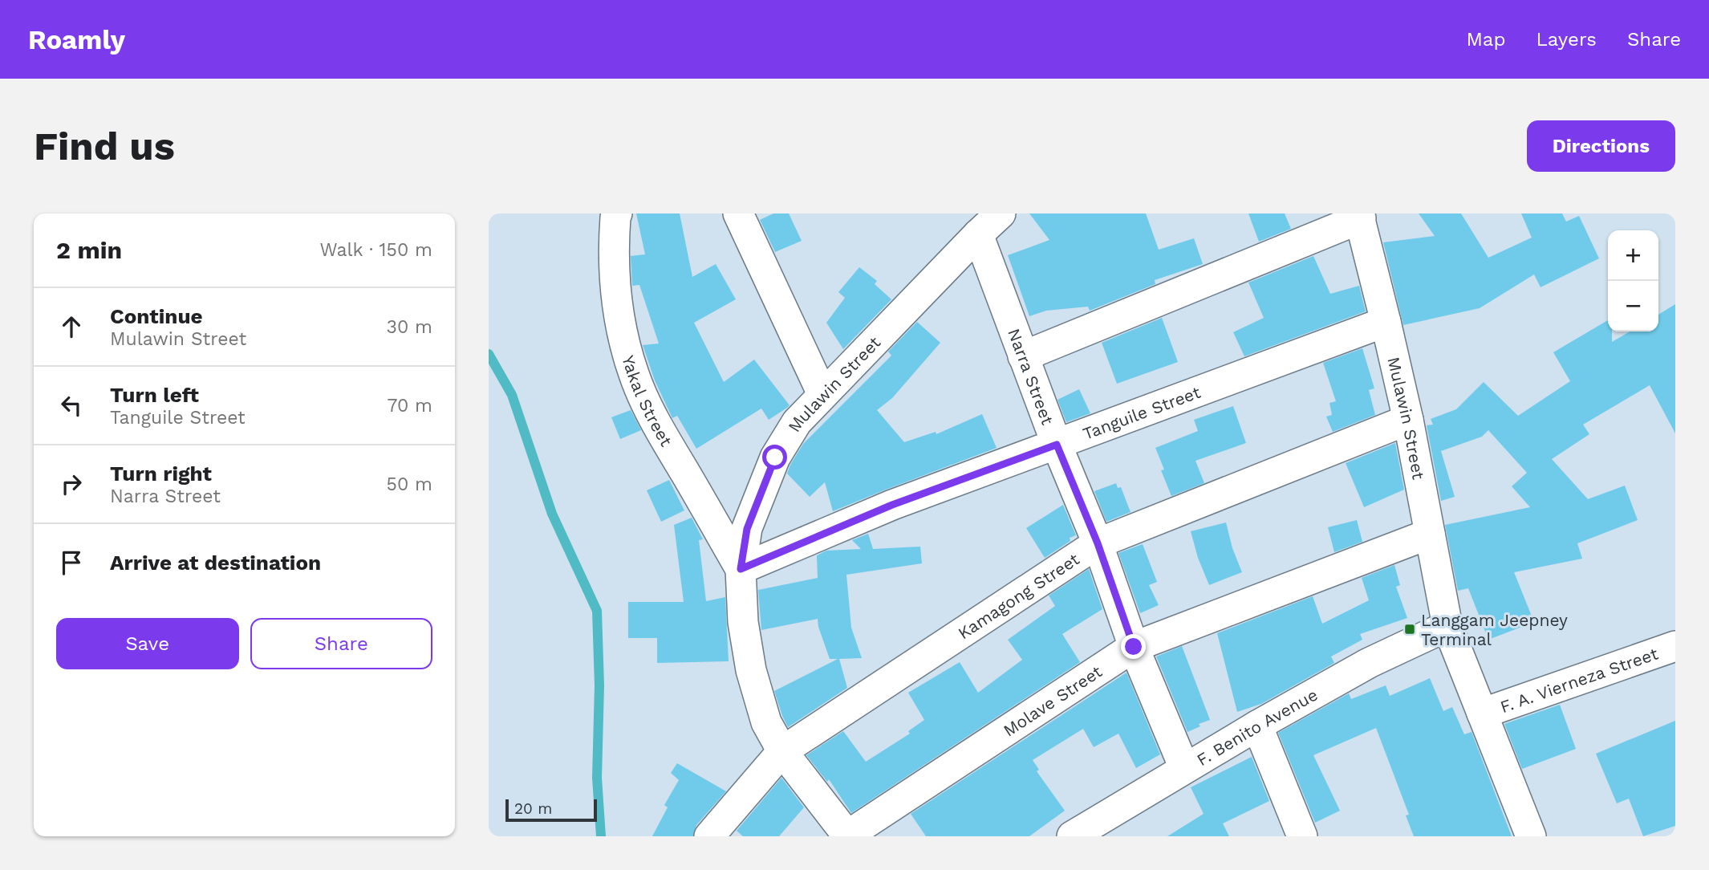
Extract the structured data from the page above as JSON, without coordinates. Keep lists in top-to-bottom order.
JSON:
{
  "streets": {
    "street": [
      "Narra Street",
      "Mulawin Street",
      "Yakal Street",
      "Tanguile Street",
      "Kamagong Street",
      "F. A. Vierneza Street",
      "Molave Street",
      "F. Benito Avenue"
    ]
  },
  "crossings": [
    ["Narra Street", "Mulawin Street"],
    ["Narra Street", "Tanguile Street"],
    ["Narra Street", "Kamagong Street"],
    ["Narra Street", "Molave Street"],
    ["Narra Street", "F. Benito Avenue"],
    ["Mulawin Street", "Yakal Street"],
    ["Mulawin Street", "Tanguile Street"],
    ["Mulawin Street", "Kamagong Street"],
    ["Mulawin Street", "F. A. Vierneza Street"],
    ["Mulawin Street", "Molave Street"],
    ["Mulawin Street", "F. Benito Avenue"],
    ["Yakal Street", "Tanguile Street"]
  ],
  "places": {
    "transit": ["Langgam Jeepney Terminal"]
  },
  "scale_bar": "20 m",
  "page": {
    "header": "Roamly",
    "nav": ["Map", "Layers", "Share"],
    "buttons": [
      "Directions",
      ["Save", "Share"]
    ],
    "title": "Find us",
    "heading": ["2 min", "Walk · 150 m"],
    "map_buttons": ["+", "−"],
    "list": [
      ["Continue", "Mulawin Street", "30 m"],
      ["Turn left", "Tanguile Street", "70 m"],
      ["Turn right", "Narra Street", "50 m"],
      "Arrive at destination"
    ],
    "scale": "20 m"
  }
}
